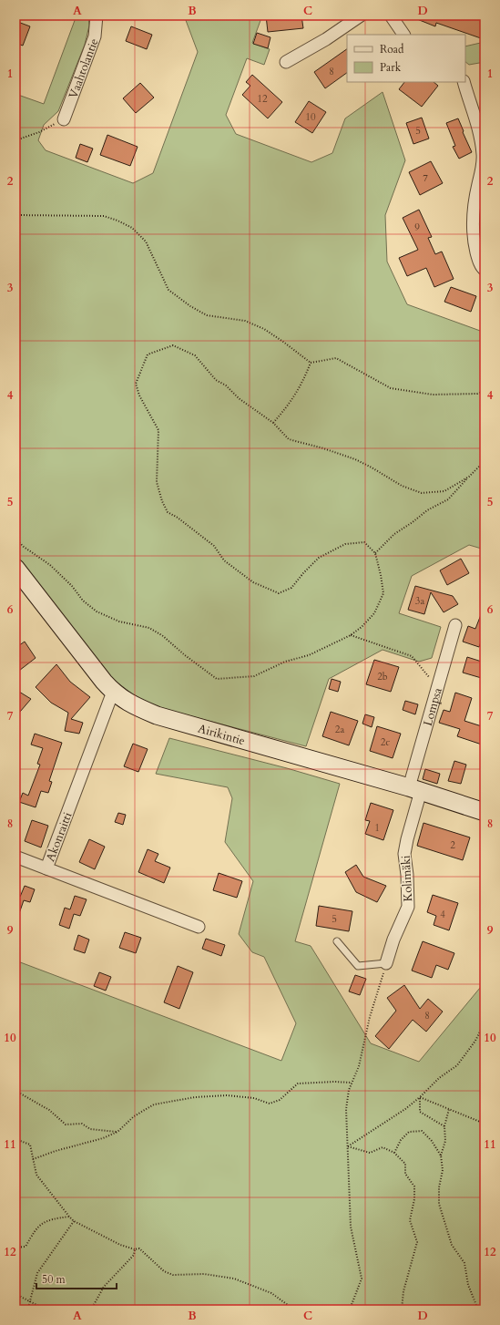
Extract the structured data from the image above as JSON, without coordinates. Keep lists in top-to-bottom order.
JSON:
{
  "streets": {
    "street": [
      "Vaahtolantie",
      "Lompsa",
      "Airikintie",
      "Akonraitti",
      "Kolimäki"
    ]
  },
  "crossings": [
    ["Lompsa", "Airikintie"],
    ["Lompsa", "Kolimäki"],
    ["Airikintie", "Akonraitti"],
    ["Airikintie", "Kolimäki"]
  ],
  "house_numbers": [
    "8",
    "12",
    "10",
    "5",
    "7",
    "9",
    "3a",
    "2b",
    "2a",
    "2c",
    "1",
    "2",
    "4",
    "5",
    "8"
  ],
  "legend": ["Road", "Park"],
  "scale_bar": "50 m",
  "grid": {
    "columns": [
      "A",
      "B",
      "C",
      "D"
    ],
    "rows": [
      "1",
      "2",
      "3",
      "4",
      "5",
      "6",
      "7",
      "8",
      "9",
      "10",
      "11",
      "12"
    ]
  }
}
